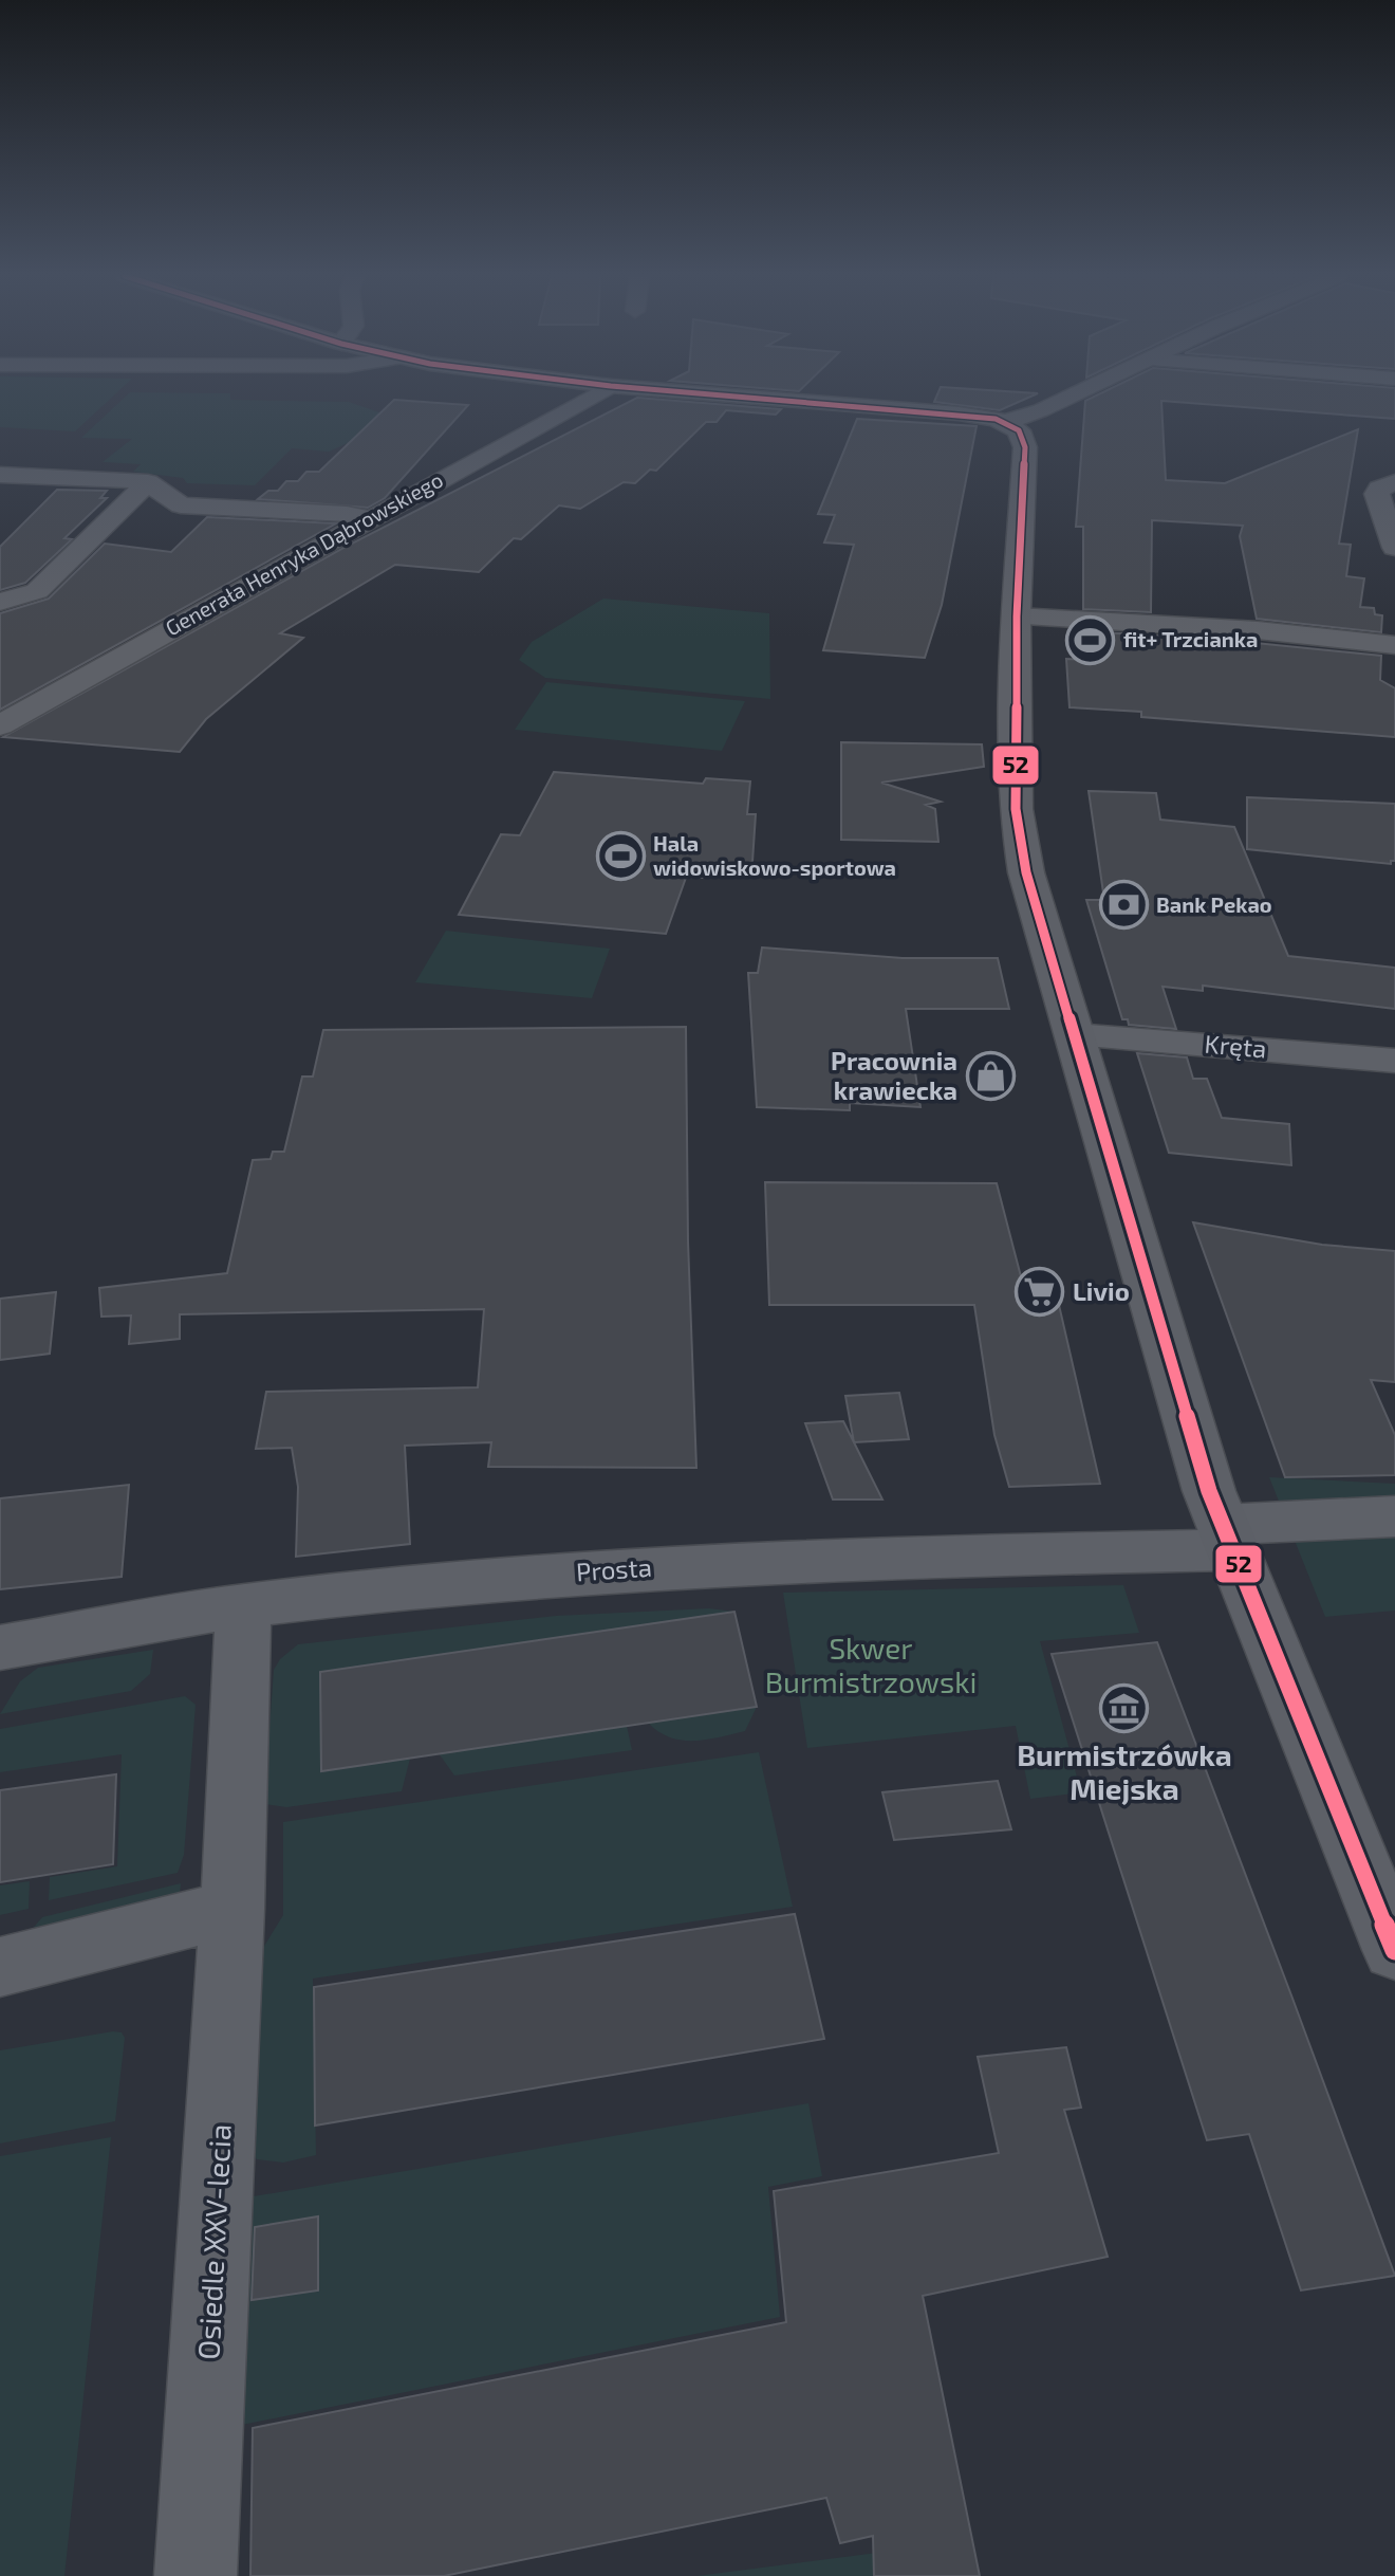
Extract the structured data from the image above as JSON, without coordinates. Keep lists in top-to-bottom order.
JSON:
{
  "streets": {
    "street": [
      "Generała Henryka Dąbrowskiego",
      "Kręta",
      "Prosta",
      "Osiedle XXV-lecia"
    ]
  },
  "crossings": [
    ["Prosta", "Osiedle XXV-lecia"]
  ],
  "parks": ["Skwer Burmistrzowski"],
  "places": {
    "sports": ["fit+ Trzcianka", "Hala widowiskowo-sportowa"],
    "bank": ["Bank Pekao"],
    "shop": ["Pracownia krawiecka"],
    "supermarket": ["Livio"],
    "museum": ["Burmistrzówka Miejska"]
  },
  "lines": ["transit line 52"]
}
